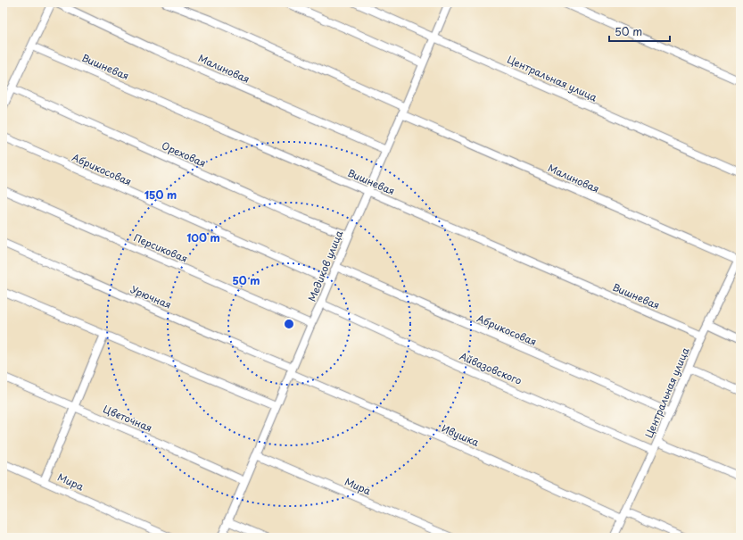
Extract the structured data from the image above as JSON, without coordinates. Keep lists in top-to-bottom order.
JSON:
{
  "streets": {
    "street": [
      "Вишневая",
      "Малиновая",
      "Центральная улица",
      "Ореховая",
      "Абрикосовая",
      "Персиковая",
      "Медиков улица",
      "Урючная",
      "Айвазовского",
      "Цветочная",
      "Ивушка",
      "Мира"
    ]
  },
  "crossings": [
    ["Вишневая", "Центральная улица"],
    ["Вишневая", "Медиков улица"],
    ["Малиновая", "Центральная улица"],
    ["Малиновая", "Медиков улица"],
    ["Центральная улица", "Абрикосовая"],
    ["Центральная улица", "Медиков улица"],
    ["Центральная улица", "Айвазовского"],
    ["Центральная улица", "Ивушка"],
    ["Ореховая", "Медиков улица"],
    ["Абрикосовая", "Медиков улица"],
    ["Персиковая", "Медиков улица"],
    ["Медиков улица", "Урючная"],
    ["Медиков улица", "Айвазовского"],
    ["Медиков улица", "Цветочная"],
    ["Медиков улица", "Ивушка"],
    ["Медиков улица", "Мира"],
    ["Урючная", "Ивушка"]
  ],
  "scale_bar": "50 m",
  "rings": ["150 m", "100 m", "50 m"]
}
